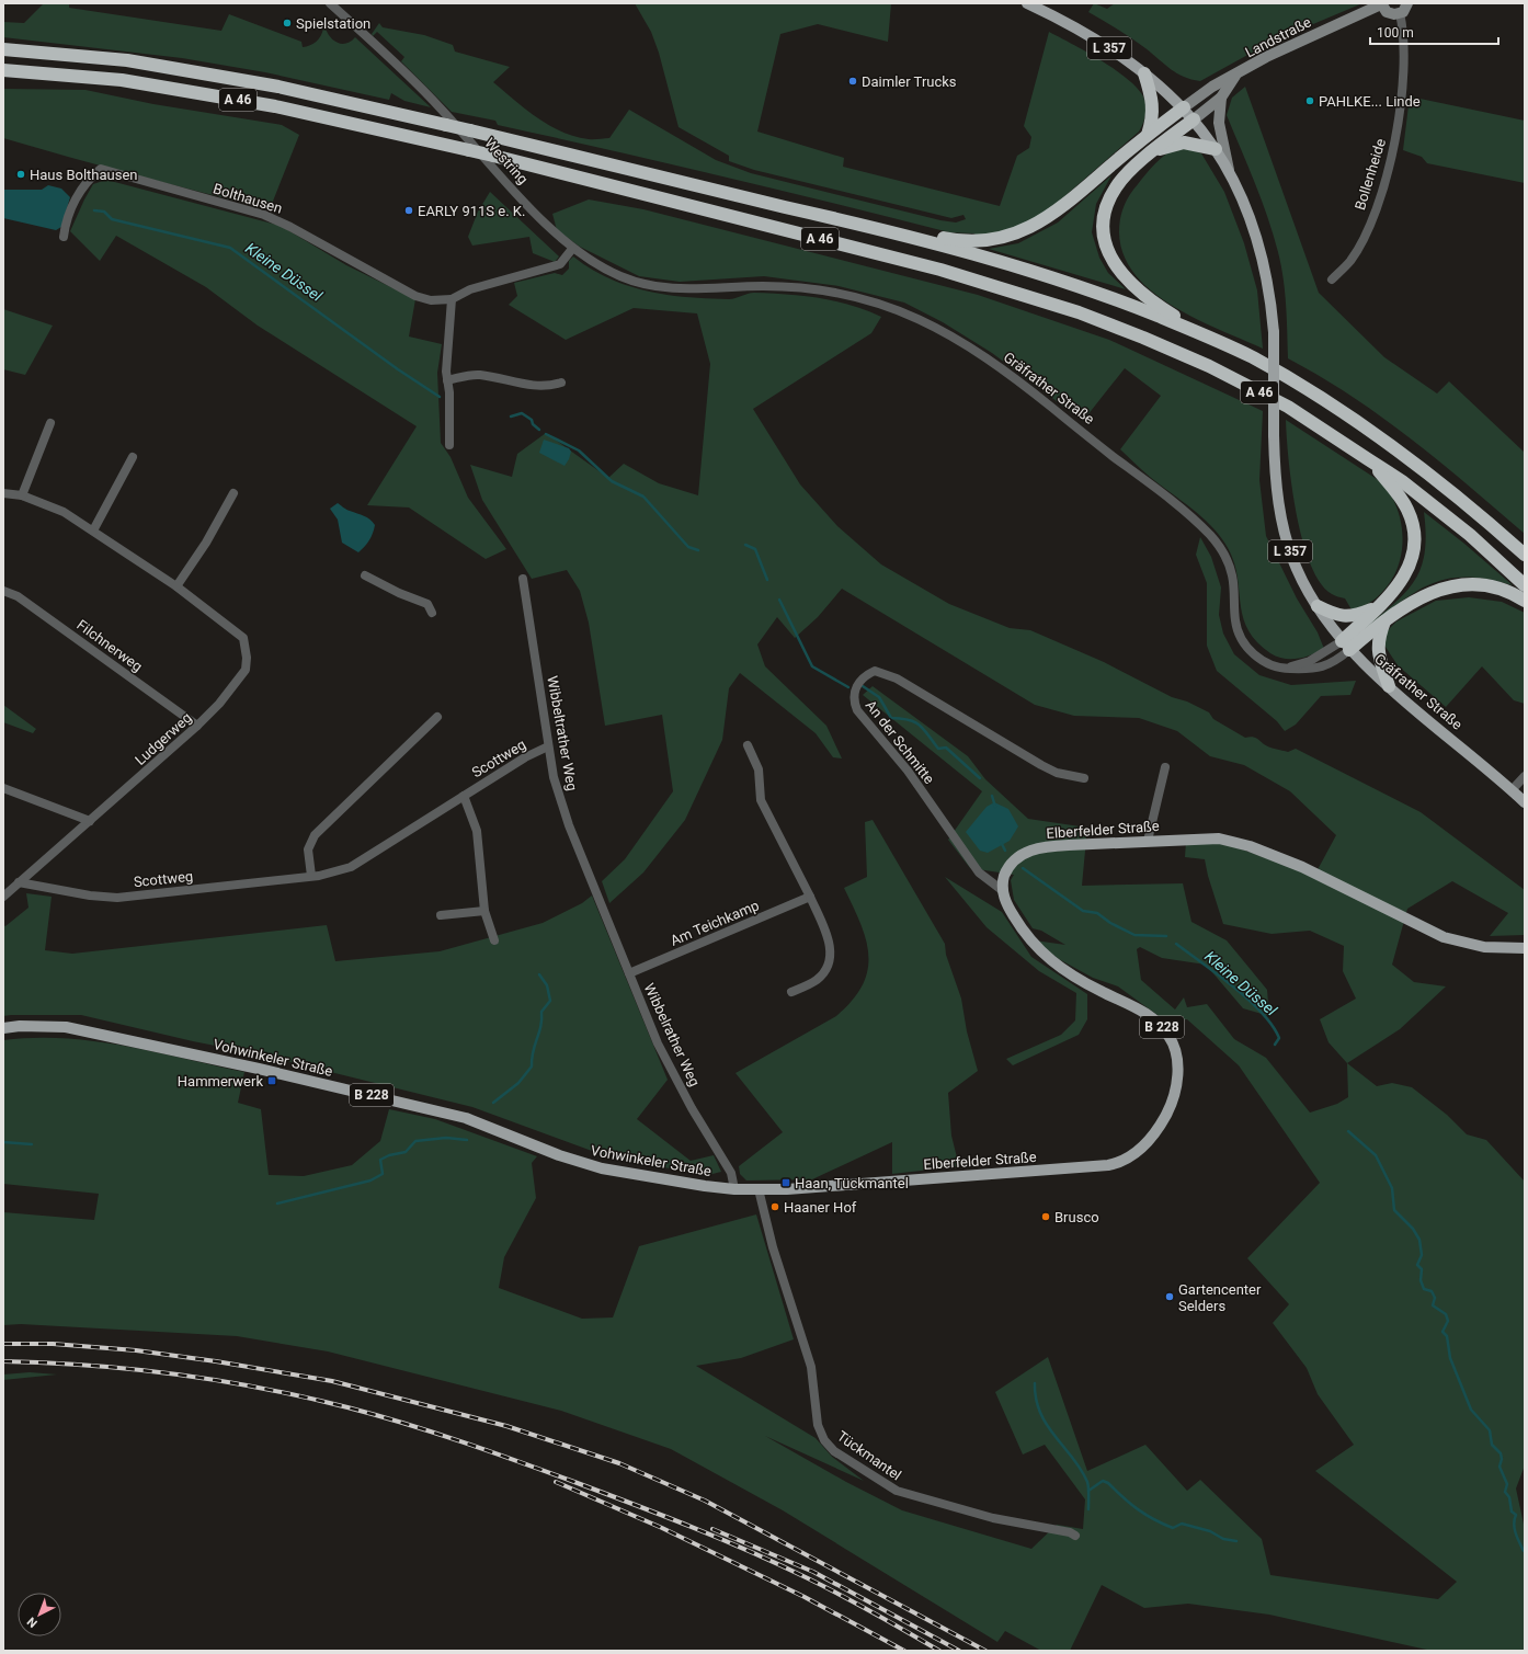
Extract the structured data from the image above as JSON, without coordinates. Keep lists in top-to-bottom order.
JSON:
{
  "streets": {
    "highway": ["A 46"],
    "main road": [
      "Landstraße",
      "L 357",
      "Gräfrather Straße",
      "Elberfelder Straße",
      "B 228",
      "Vohwinkeler Straße"
    ],
    "street": [
      "Westring",
      "Bollenheide",
      "Bolthausen",
      "Filchnerweg",
      "Wibbeltrather Weg",
      "Ludgerweg",
      "An der Schmitte",
      "Scottweg",
      "Am Teichkamp",
      "Wibbelrather Weg",
      "Tückmantel"
    ]
  },
  "crossings": [
    ["Landstraße", "L 357"],
    ["L 357", "Gräfrather Straße"],
    ["Westring", "Gräfrather Straße"],
    ["Filchnerweg", "Ludgerweg"],
    ["Wibbeltrather Weg", "Scottweg"],
    ["Wibbeltrather Weg", "Wibbelrather Weg"],
    ["Ludgerweg", "Scottweg"],
    ["An der Schmitte", "Elberfelder Straße"],
    ["Elberfelder Straße", "Wibbelrather Weg"],
    ["Elberfelder Straße", "Vohwinkeler Straße"],
    ["Elberfelder Straße", "Tückmantel"],
    ["Am Teichkamp", "Wibbelrather Weg"],
    ["Wibbelrather Weg", "Vohwinkeler Straße"]
  ],
  "water": ["Kleine Düssel"],
  "places": {
    "other": [
      "Spielstation",
      "Daimler Trucks",
      "PAHLKE... Linde",
      "Haus Bolthausen",
      "EARLY 911S e. K.",
      "Haaner Hof",
      "Brusco",
      "Gartencenter Selders"
    ],
    "transit": ["Hammerwerk", "Haan, Tückmantel"]
  },
  "scale_bar": "100 m",
  "north": "bottom left"
}
